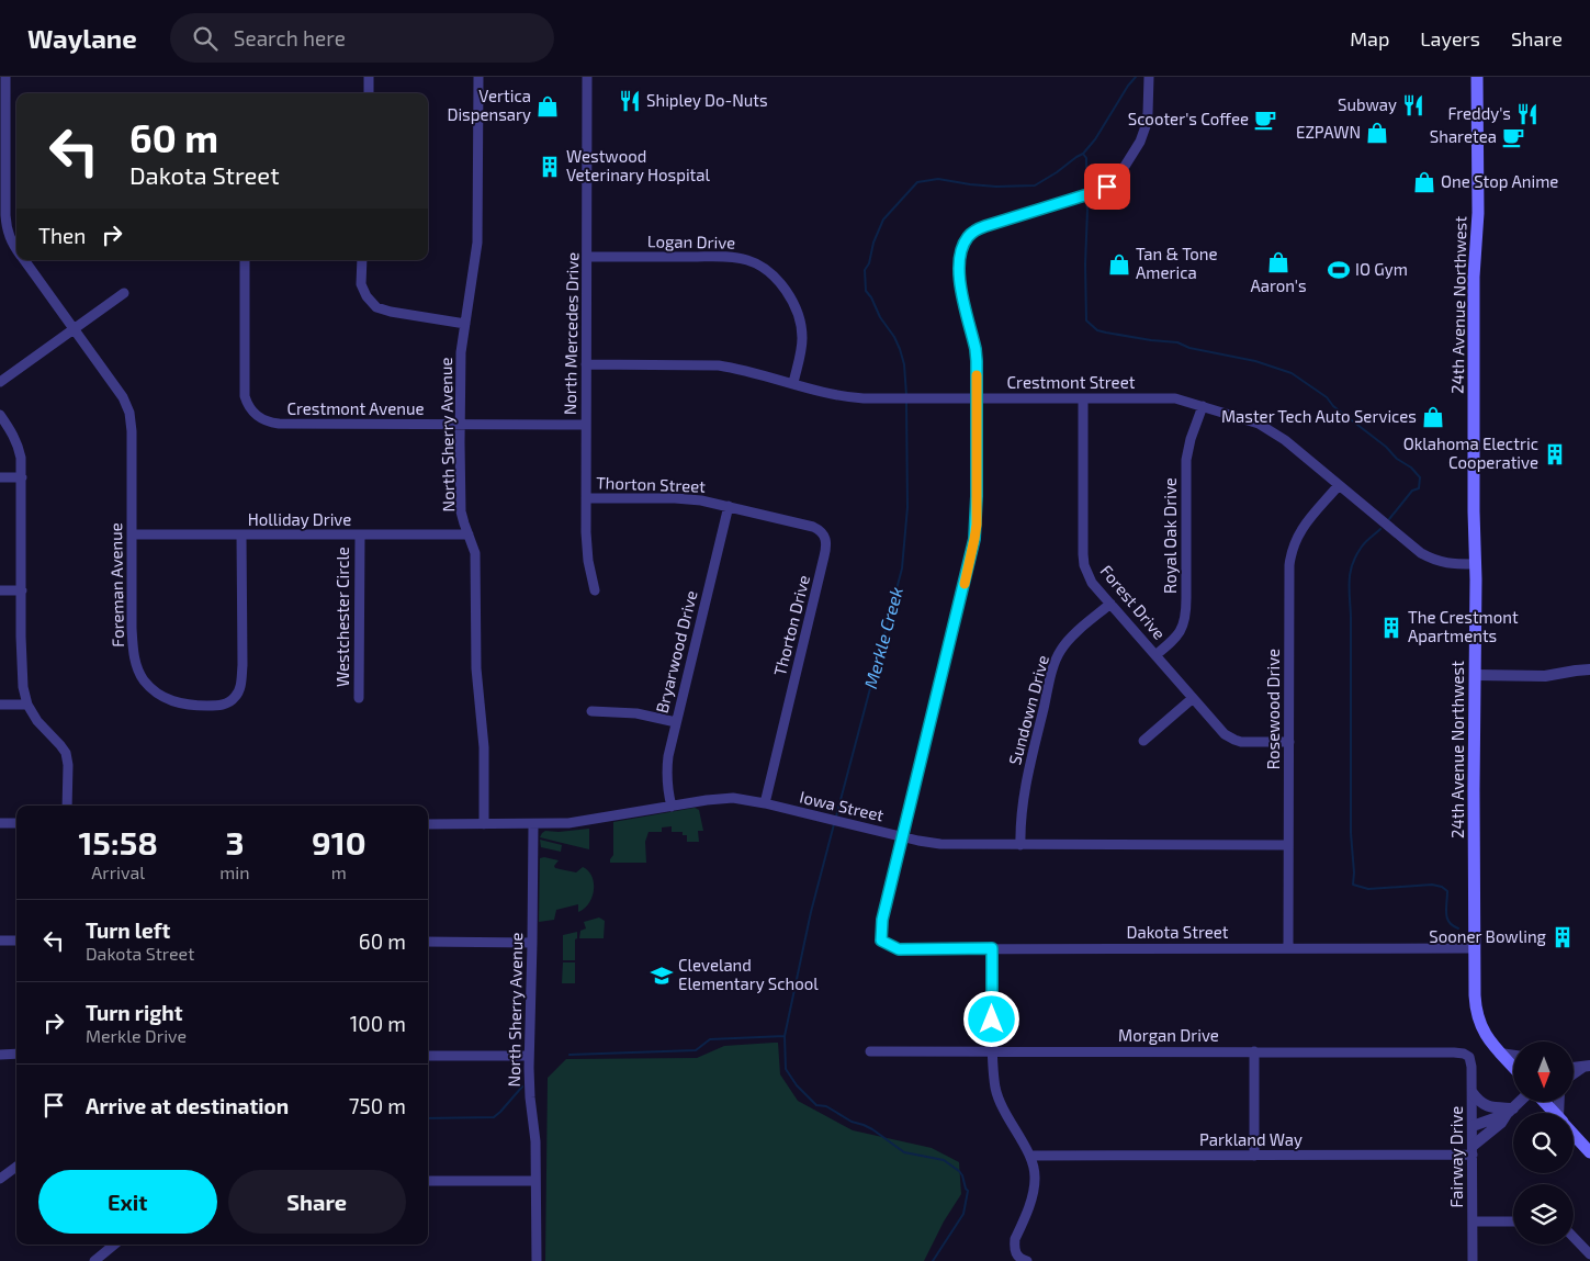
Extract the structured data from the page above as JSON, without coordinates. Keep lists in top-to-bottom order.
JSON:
{
  "streets": {
    "main road": ["24th Avenue Northwest"],
    "street": [
      "Logan Drive",
      "North Mercedes Drive",
      "Crestmont Street",
      "Crestmont Avenue",
      "North Sherry Avenue",
      "Thorton Street",
      "Holliday Drive",
      "Royal Oak Drive",
      "Foreman Avenue",
      "Forest Drive",
      "Westchester Circle",
      "Thorton Drive",
      "Bryarwood Drive",
      "Rosewood Drive",
      "Sundown Drive",
      "Iowa Street",
      "Dakota Street",
      "Morgan Drive",
      "Parkland Way",
      "Fairway Drive"
    ]
  },
  "crossings": [
    ["Logan Drive", "North Mercedes Drive"],
    ["Logan Drive", "Crestmont Street"],
    ["24th Avenue Northwest", "Crestmont Street"],
    ["24th Avenue Northwest", "Dakota Street"],
    ["North Mercedes Drive", "Crestmont Street"],
    ["North Mercedes Drive", "Crestmont Avenue"],
    ["North Mercedes Drive", "Thorton Street"],
    ["Crestmont Street", "Royal Oak Drive"],
    ["Crestmont Street", "Forest Drive"],
    ["Crestmont Street", "Rosewood Drive"],
    ["Crestmont Avenue", "North Sherry Avenue"],
    ["North Sherry Avenue", "Holliday Drive"],
    ["North Sherry Avenue", "Iowa Street"],
    ["Thorton Street", "Thorton Drive"],
    ["Thorton Street", "Bryarwood Drive"],
    ["Holliday Drive", "Foreman Avenue"],
    ["Holliday Drive", "Westchester Circle"],
    ["Royal Oak Drive", "Forest Drive"],
    ["Forest Drive", "Rosewood Drive"],
    ["Forest Drive", "Sundown Drive"],
    ["Thorton Drive", "Iowa Street"],
    ["Bryarwood Drive", "Iowa Street"],
    ["Rosewood Drive", "Iowa Street"],
    ["Rosewood Drive", "Dakota Street"],
    ["Sundown Drive", "Iowa Street"],
    ["Iowa Street", "Dakota Street"],
    ["Morgan Drive", "Fairway Drive"],
    ["Parkland Way", "Fairway Drive"]
  ],
  "water": ["Merkle Creek"],
  "places": {
    "restaurant": ["Shipley Do-Nuts", "Subway", "Freddy's"],
    "shop": [
      "Vertica Dispensary",
      "EZPAWN",
      "One Stop Anime",
      "Aaron's",
      "Tan & Tone America",
      "Master Tech Auto Services"
    ],
    "cafe": ["Scooter's Coffee", "Sharetea"],
    "building": [
      "Westwood Veterinary Hospital",
      "Oklahoma Electric Cooperative",
      "The Crestmont Apartments",
      "Sooner Bowling"
    ],
    "sports": ["IO Gym"],
    "school or university": ["Cleveland Elementary School"]
  },
  "north": "bottom",
  "page": {
    "header": "Waylane",
    "search": "Search here",
    "nav": ["Map", "Layers", "Share"],
    "turn": ["60 m", "Dakota Street"],
    "then": "Then",
    "eta": [
      "15:58",
      "Arrival",
      "3",
      "min",
      "910",
      "m"
    ],
    "list": [
      {
        "name": "Turn left",
        "note": "Dakota Street",
        "value": "60 m"
      },
      {
        "name": "Turn right",
        "note": "Merkle Drive",
        "value": "100 m"
      },
      {
        "name": "Arrive at destination",
        "value": "750 m"
      }
    ],
    "buttons": ["Exit", "Share"]
  }
}
